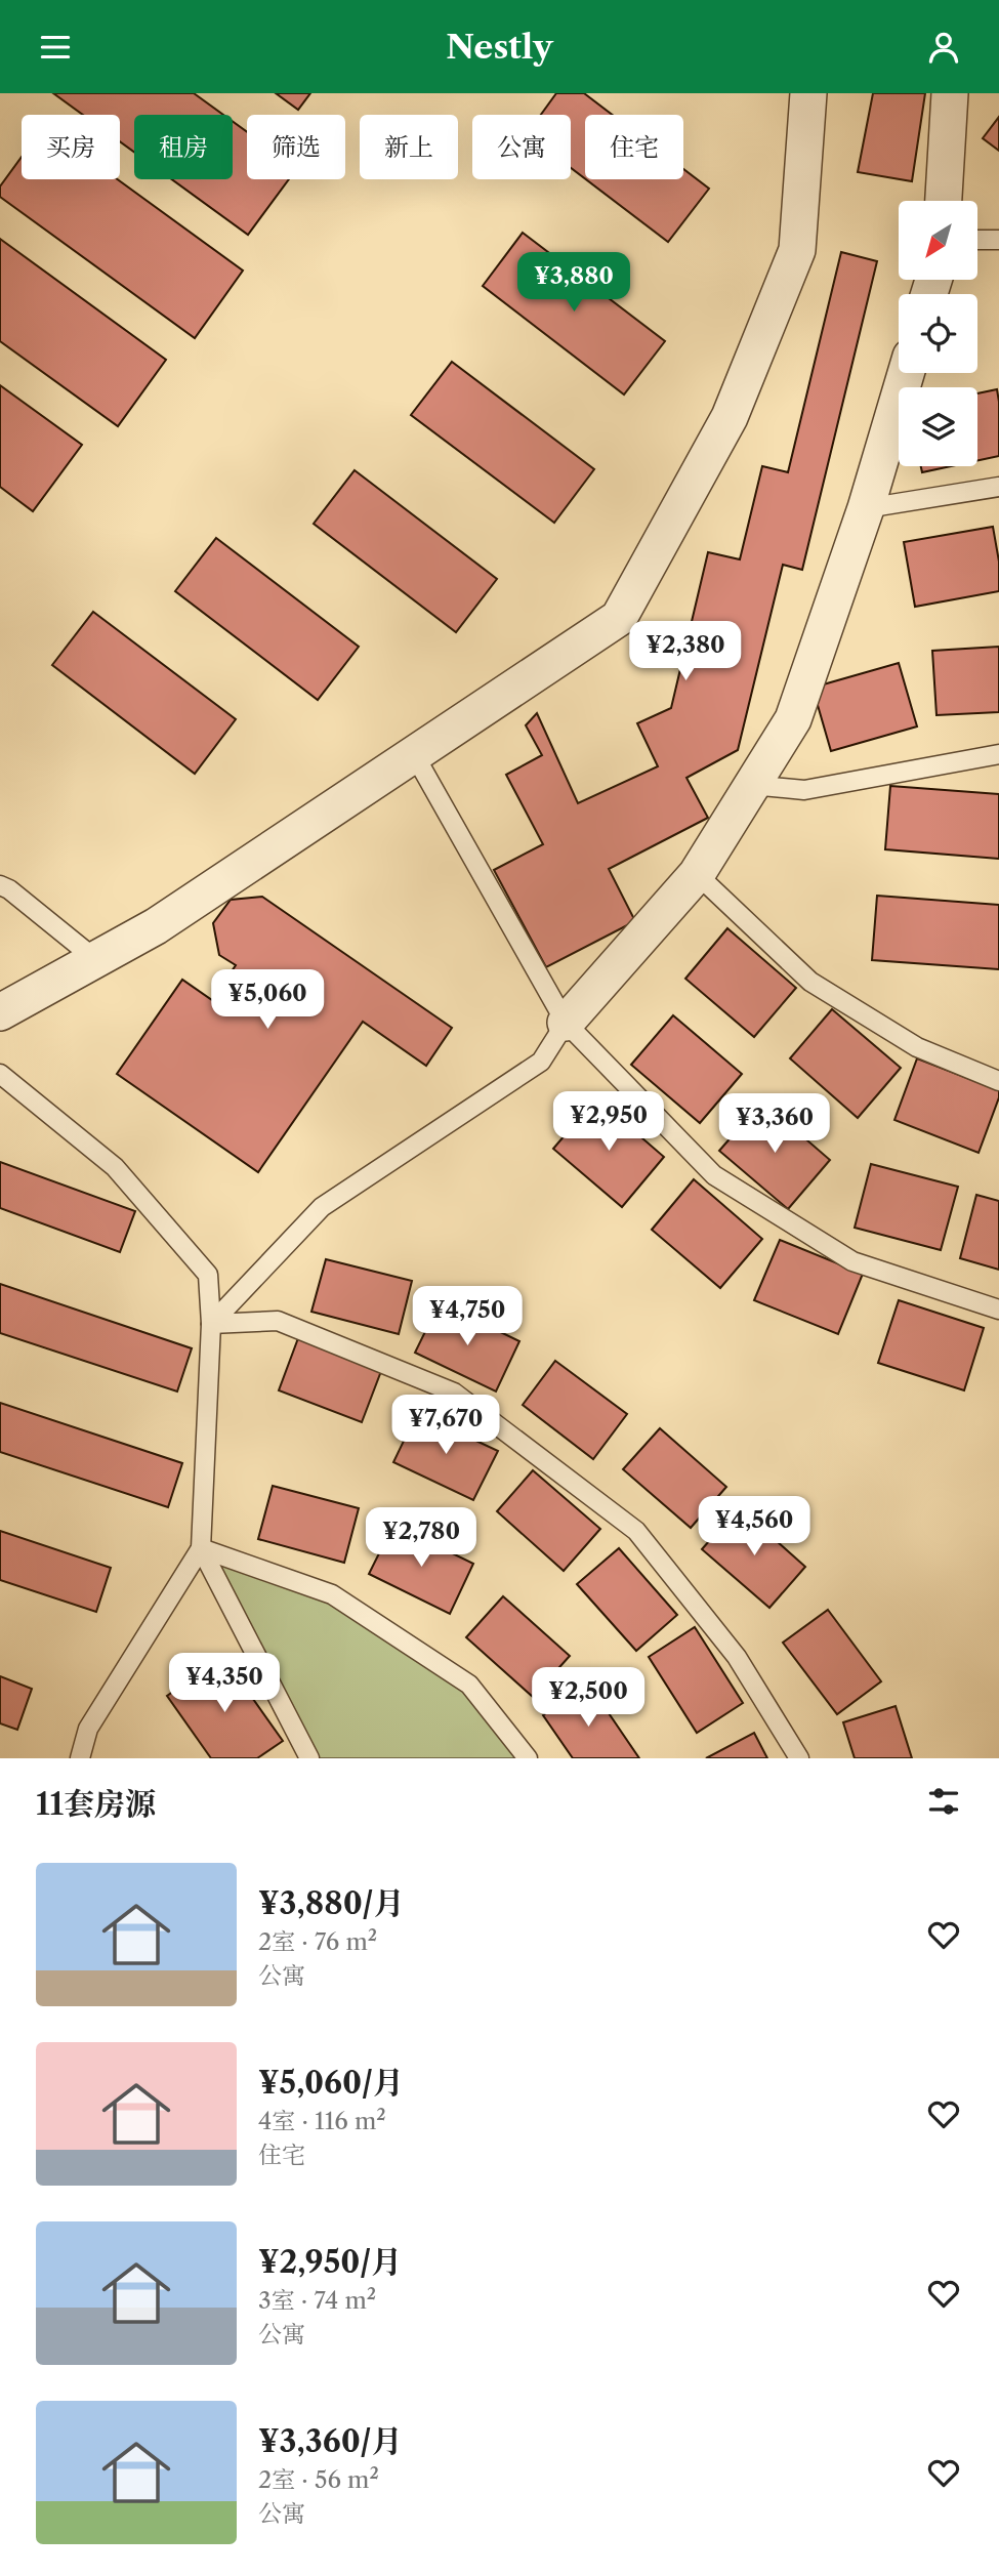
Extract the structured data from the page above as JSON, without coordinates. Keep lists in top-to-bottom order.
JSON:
{
  "north": "bottom left",
  "page": {
    "header": "Nestly",
    "chip": [
      "买房",
      "租房",
      "筛选",
      "新上",
      "公寓",
      "住宅"
    ],
    "price": [
      "¥3,880",
      "¥2,380",
      "¥5,060",
      "¥2,950",
      "¥3,360",
      "¥4,750",
      "¥7,670",
      "¥4,560",
      "¥2,780",
      "¥4,350",
      "¥2,500"
    ],
    "heading": "11套房源",
    "list": [
      {
        "name": "¥3,880/月",
        "note": "2室 · 76 m² · 公寓"
      },
      {
        "name": "¥5,060/月",
        "note": "4室 · 116 m² · 住宅"
      },
      {
        "name": "¥2,950/月",
        "note": "3室 · 74 m² · 公寓"
      },
      {
        "name": "¥3,360/月",
        "note": "2室 · 56 m² · 公寓"
      }
    ]
  }
}
